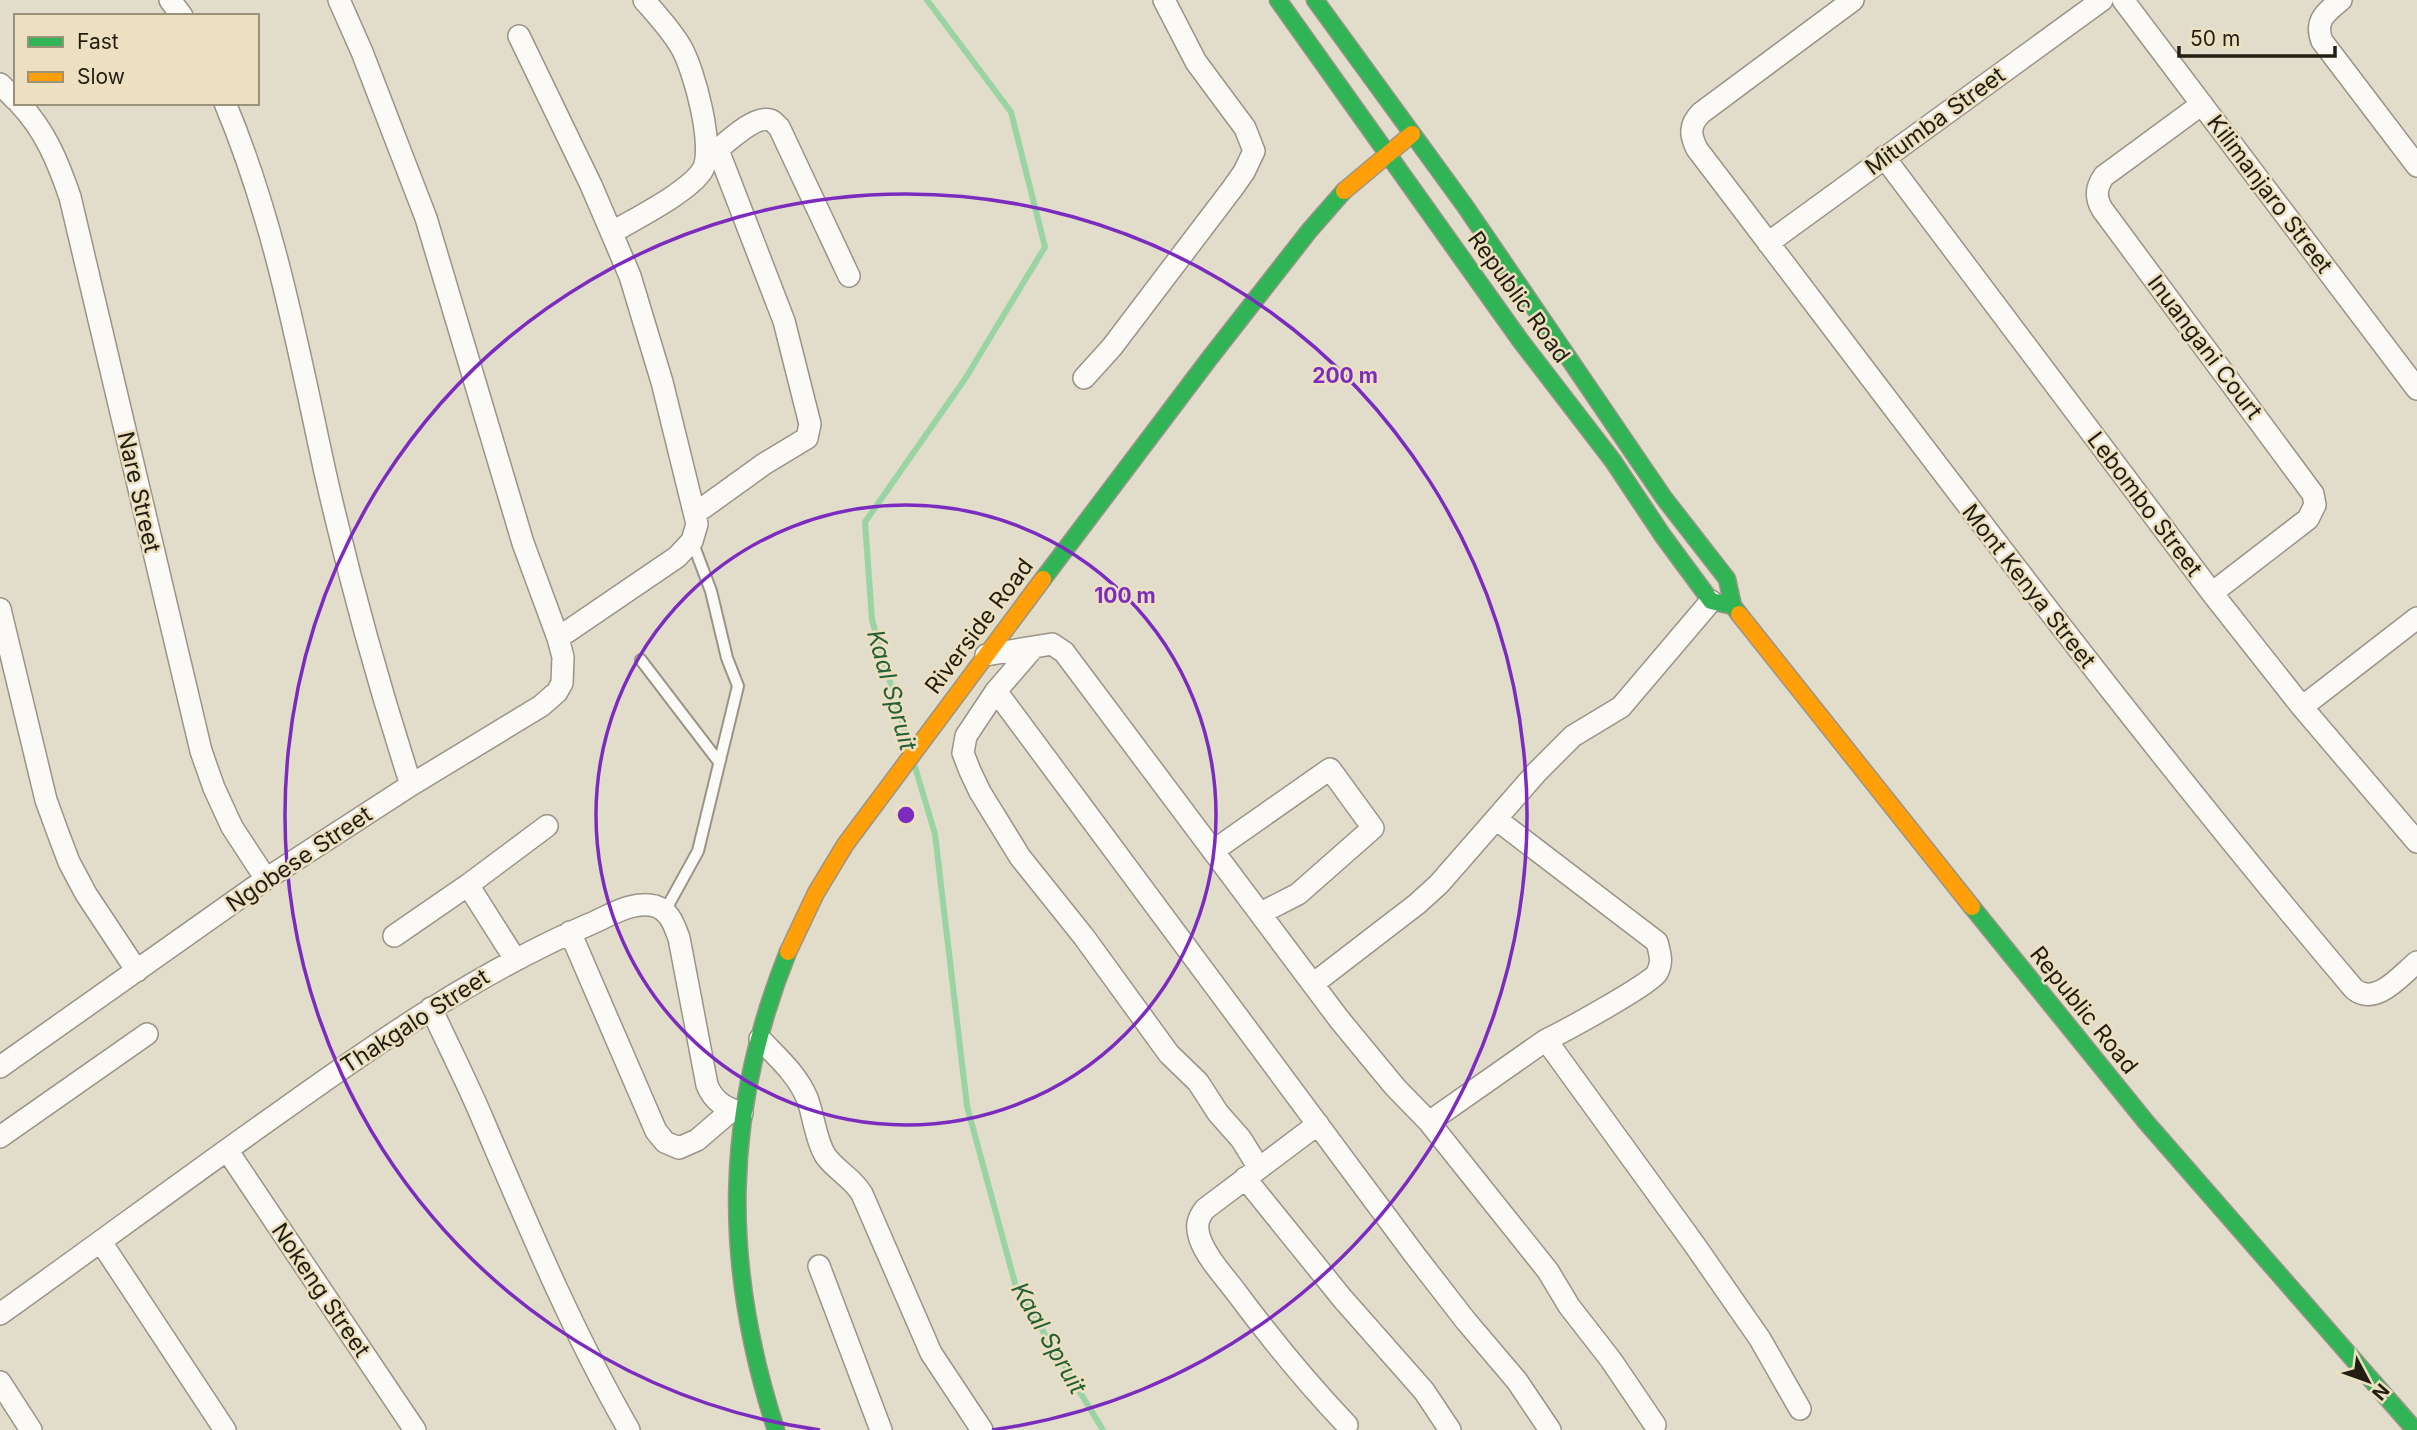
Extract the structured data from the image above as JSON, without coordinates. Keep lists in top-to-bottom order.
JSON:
{
  "streets": {
    "street": [
      "Mitumba Street",
      "Kilimanjaro Street",
      "Republic Road",
      "Inuangani Court",
      "Nare Street",
      "Lebombo Street",
      "Mont Kenya Street",
      "Riverside Road",
      "Ngobese Street",
      "Thakgalo Street",
      "Nokeng Street"
    ]
  },
  "crossings": [
    ["Mitumba Street", "Lebombo Street"],
    ["Mitumba Street", "Mont Kenya Street"],
    ["Kilimanjaro Street", "Inuangani Court"],
    ["Republic Road", "Riverside Road"],
    ["Inuangani Court", "Lebombo Street"],
    ["Nare Street", "Ngobese Street"],
    ["Thakgalo Street", "Nokeng Street"]
  ],
  "water": ["Kaal Spruit"],
  "legend": ["Fast", "Slow"],
  "scale_bar": "50 m",
  "north": "bottom right",
  "rings": ["200 m", "100 m"]
}
